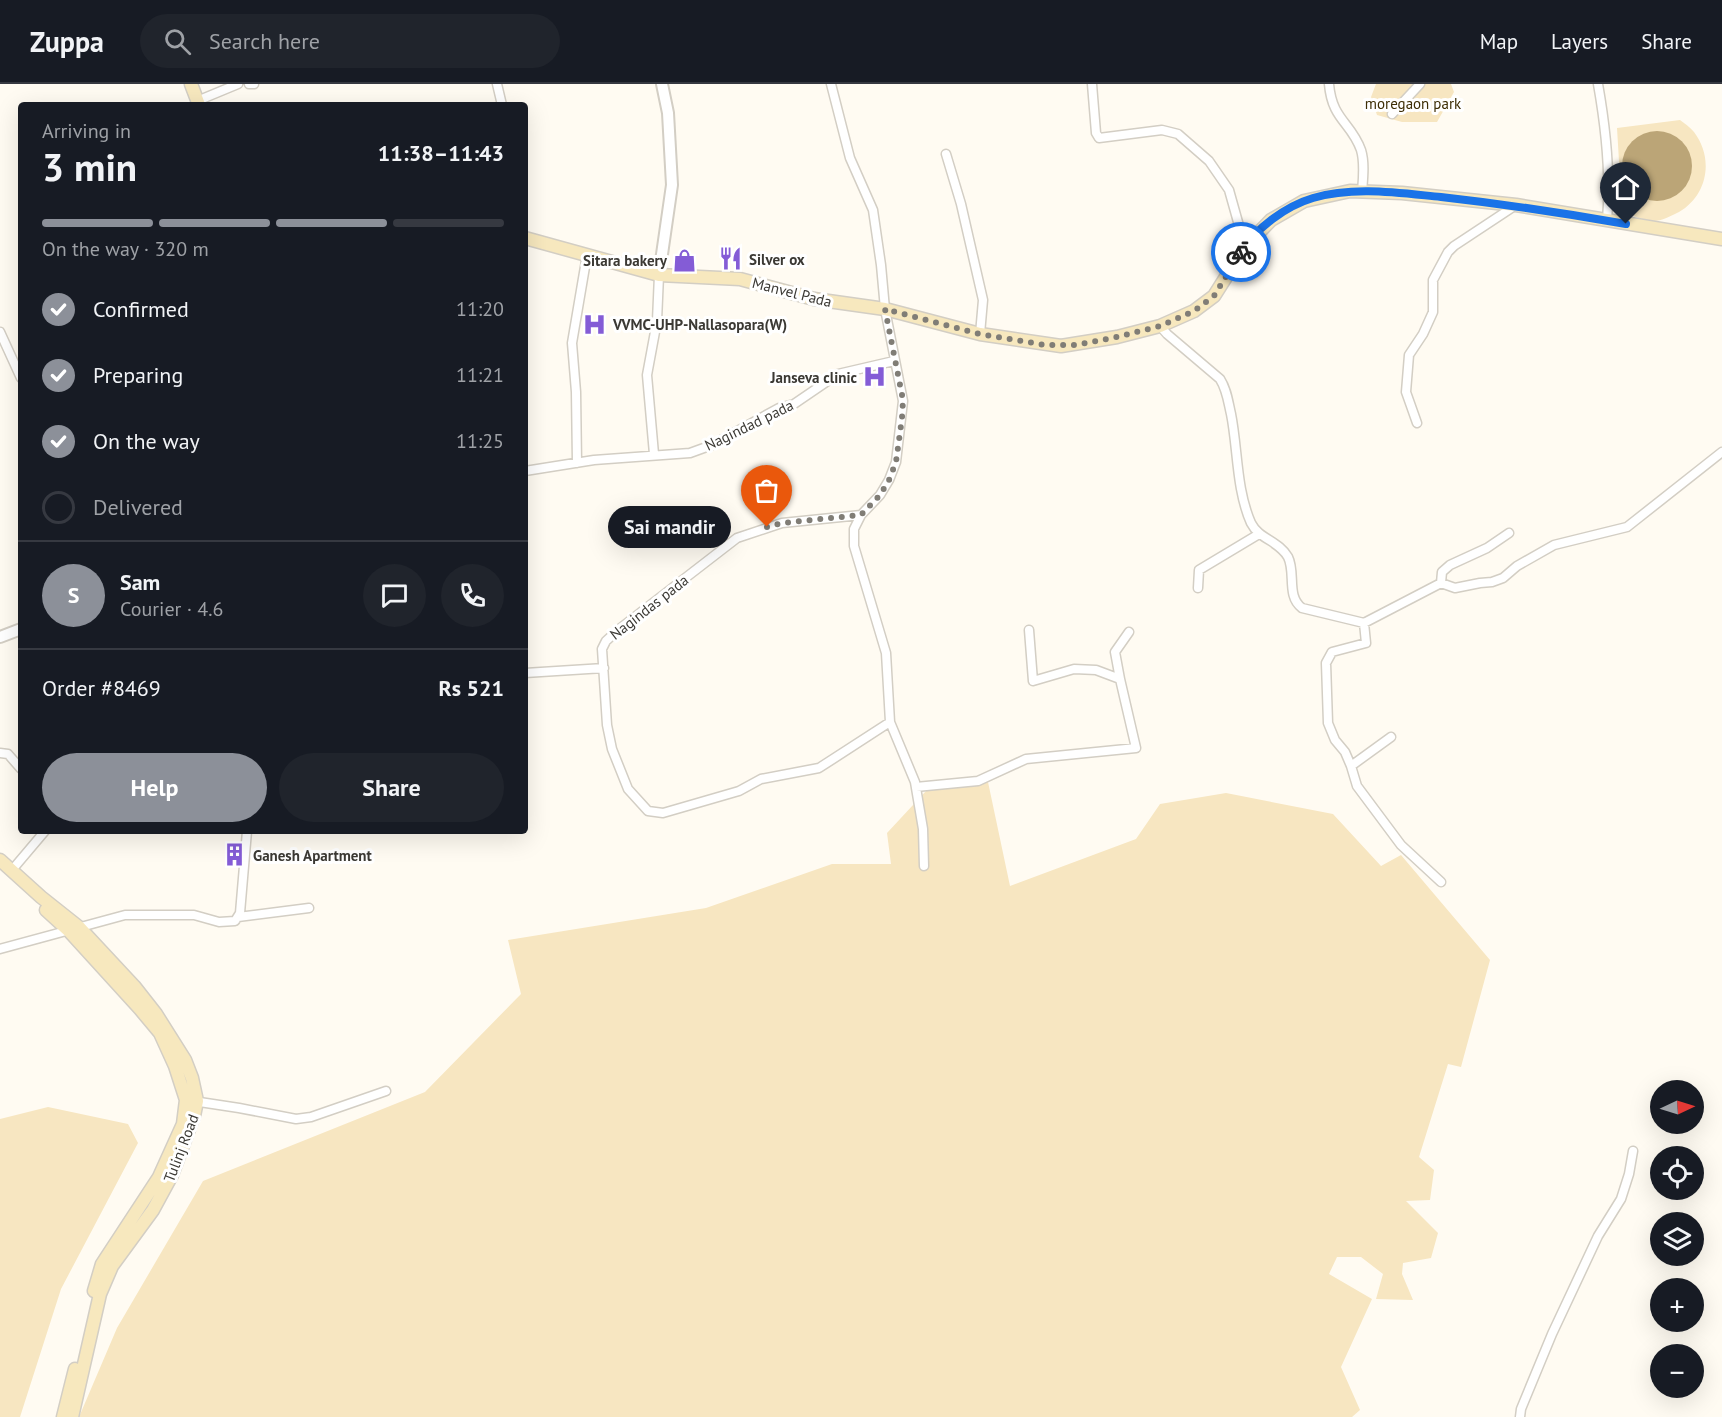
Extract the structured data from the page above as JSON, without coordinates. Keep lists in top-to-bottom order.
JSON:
{
  "streets": {
    "main road": ["Manvel Pada", "Tulinj Road"],
    "street": ["Nagindad pada", "Nagindas pada"]
  },
  "parks": ["moregaon park"],
  "places": {
    "restaurant": ["Silver ox"],
    "shop": ["Sitara bakery"],
    "hospital": ["VVMC-UHP-Nallasopara(W)", "Janseva clinic"],
    "other": ["Sai mandir"],
    "building": ["Ganesh Apartment"]
  },
  "north": "right",
  "page": {
    "header": "Zuppa",
    "search": "Search here",
    "nav": ["Map", "Layers", "Share"],
    "heading": ["3 min", "Arriving in", "11:38–11:43"],
    "panel": [
      "Sam",
      "Courier · 4.6",
      "Order #8469",
      "Rs 521"
    ],
    "bar": "On the way · 320 m",
    "list": [
      ["Confirmed", "11:20"],
      ["Preparing", "11:21"],
      ["On the way", "11:25"],
      "Delivered"
    ],
    "bubble": "Sai mandir",
    "round": "S",
    "buttons": ["Help", "Share"],
    "map_buttons": ["+", "−"]
  }
}
